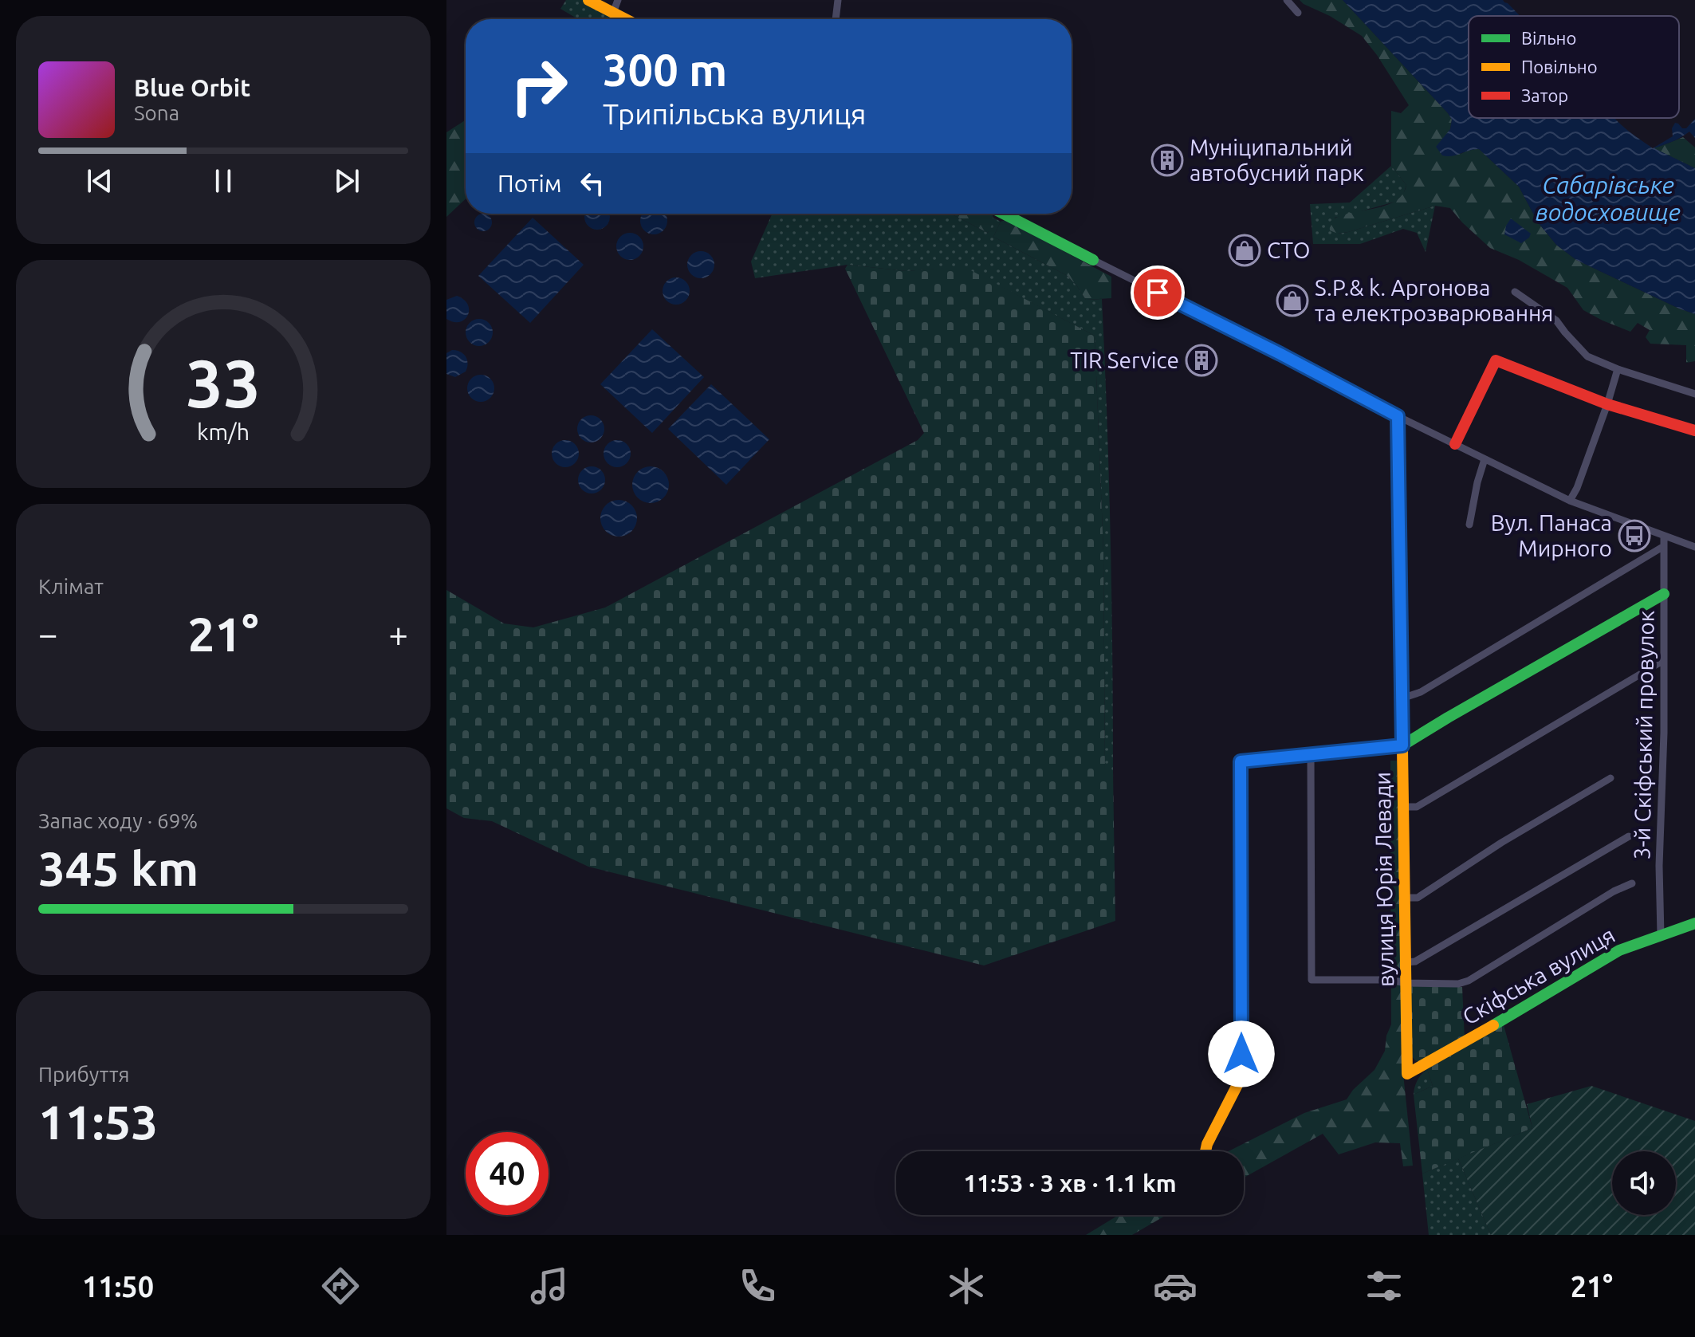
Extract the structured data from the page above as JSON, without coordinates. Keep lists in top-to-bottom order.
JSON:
{
  "streets": {
    "street": ["3-й Скіфський провулок", "вулиця Юрія Левади", "Скіфська вулиця"]
  },
  "crossings": [
    ["3-й Скіфський провулок", "Скіфська вулиця"],
    ["вулиця Юрія Левади", "Скіфська вулиця"]
  ],
  "water": ["Сабарівське водосховище"],
  "places": {
    "building": ["Муніципальний автобусний парк", "TIR Service"],
    "shop": ["СТО", "S.P.& k. Аргонова та електрозварювання"],
    "bus stop": ["Вул. Панаса Мирного"]
  },
  "legend": ["Вільно", "Повільно", "Затор"],
  "page": {
    "turn": ["300 m", "Трипільська вулиця"],
    "song": ["Blue Orbit", "Sona"],
    "then": "Потім",
    "tile": [
      "Клімат",
      ["Запас ходу · 69%", "345 km"],
      ["Прибуття", "11:53"]
    ],
    "heat": ["−", "21°", "+"],
    "limit": "40",
    "trip": "11:53 · 3 хв · 1.1 km",
    "tabs": ["11:50", "21°"],
    "gauge": ["33", "km/h"]
  }
}
